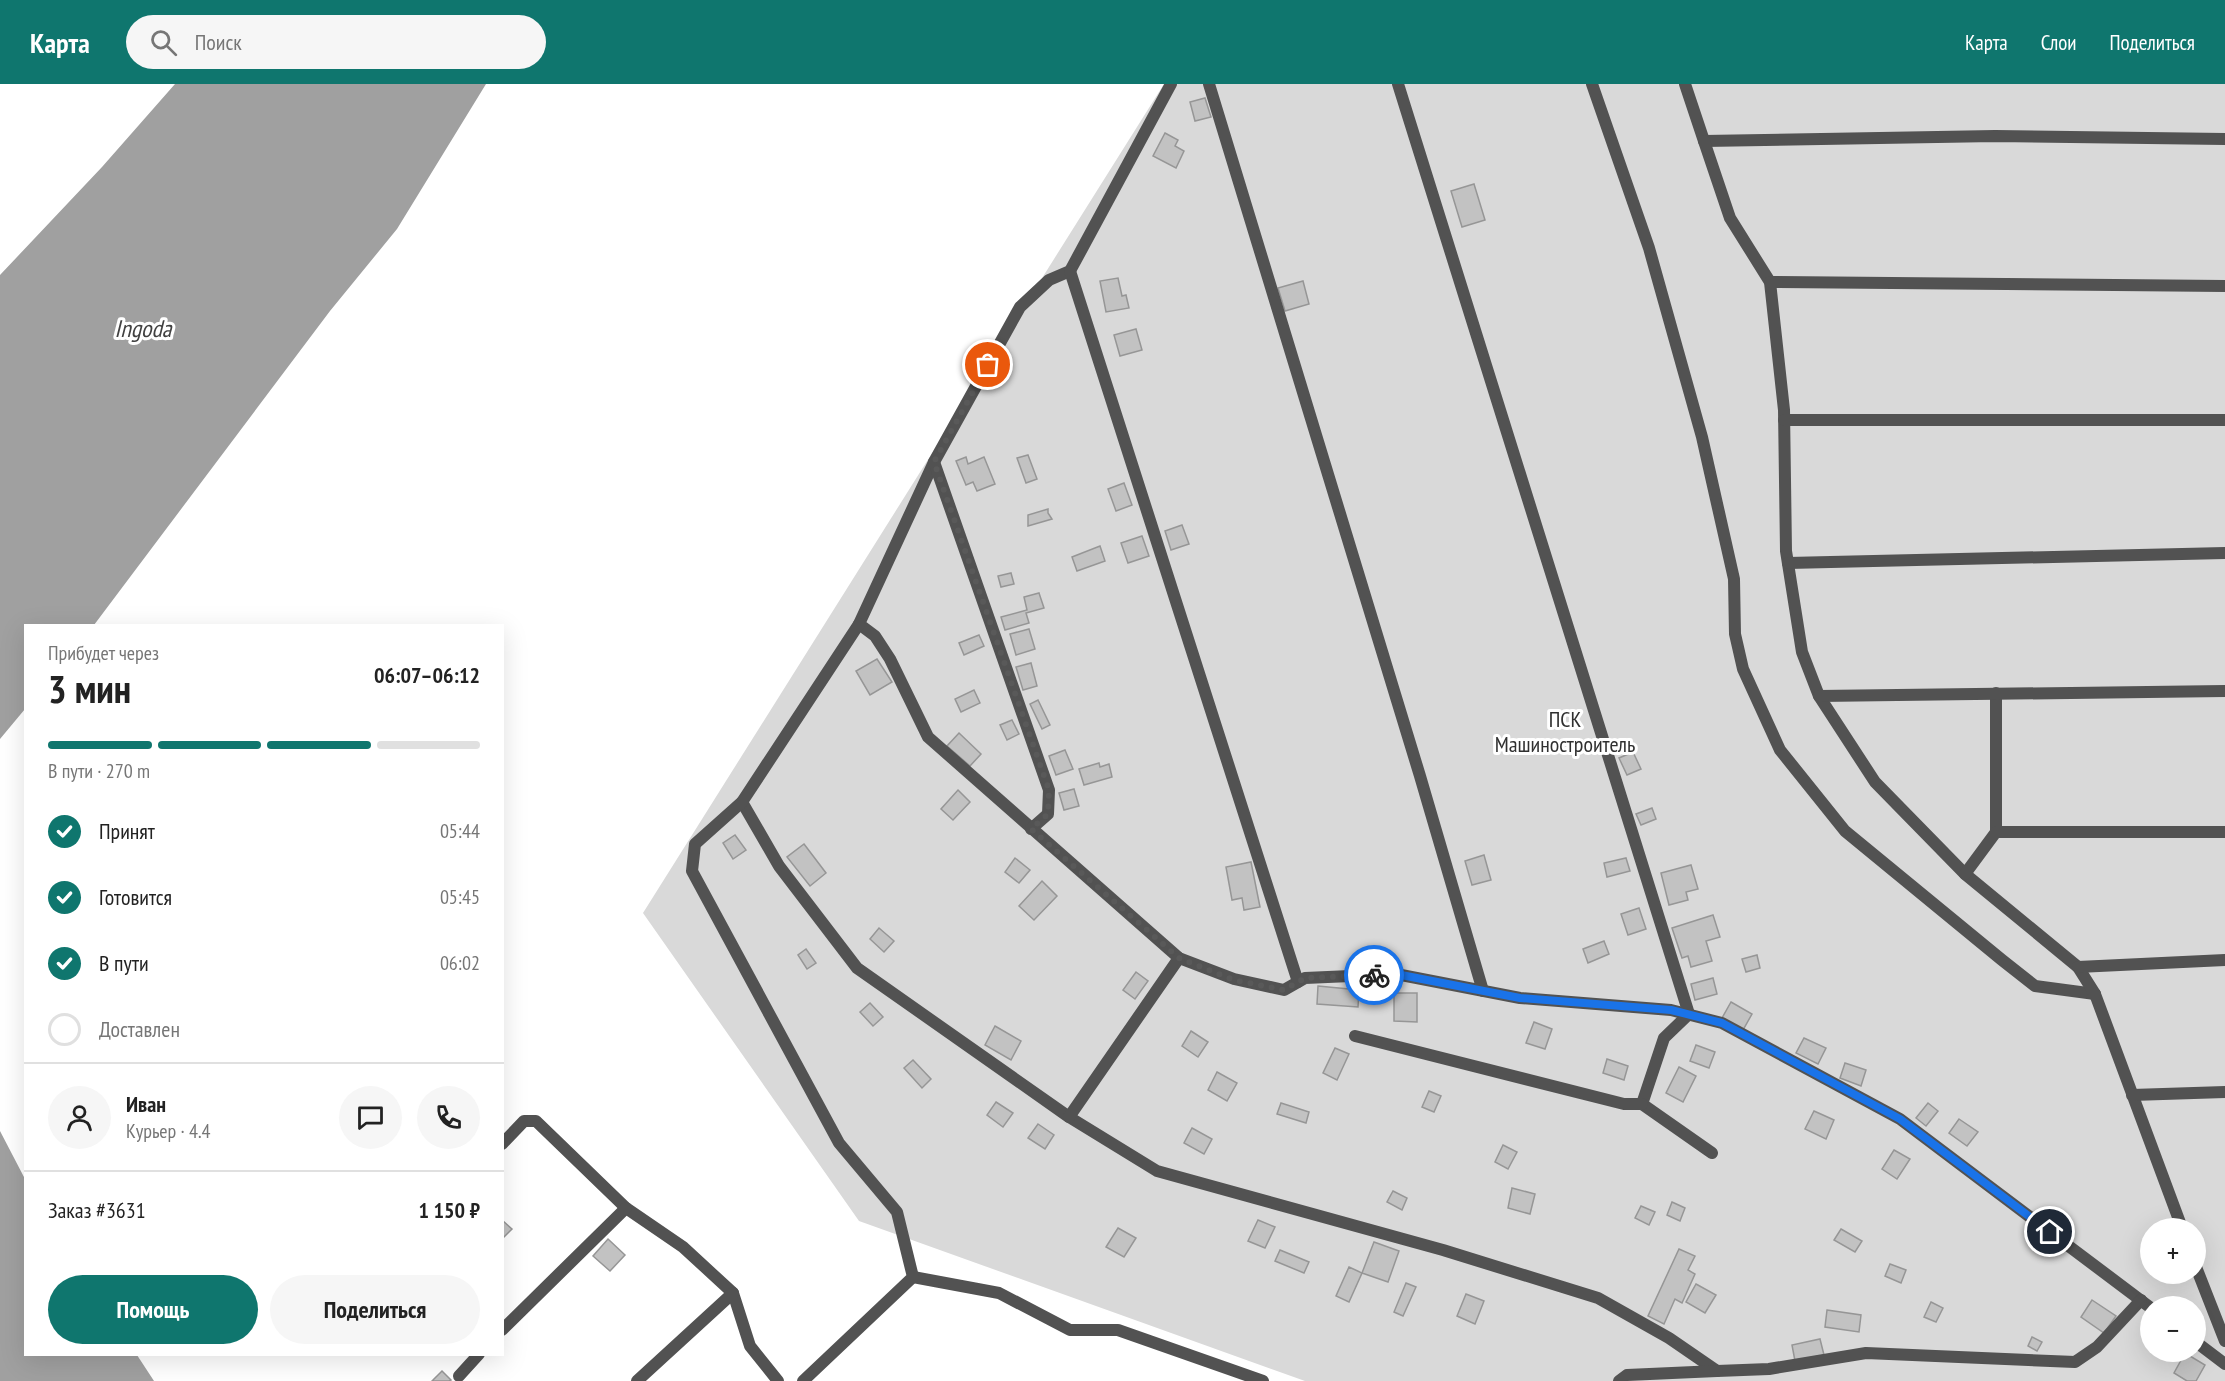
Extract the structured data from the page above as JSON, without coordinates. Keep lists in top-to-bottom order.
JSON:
{
  "water": ["Ingoda"],
  "parks": ["ПСК Машиностроитель"],
  "page": {
    "header": "Карта",
    "search": "Поиск",
    "nav": ["Карта", "Слои", "Поделиться"],
    "heading": ["3 мин", "Прибудет через", "06:07–06:12"],
    "panel": [
      "Иван",
      "Курьер · 4.4",
      "Заказ #3631",
      "1 150 ₽"
    ],
    "bar": "В пути · 270 m",
    "list": [
      ["Принят", "05:44"],
      ["Готовится", "05:45"],
      ["В пути", "06:02"],
      "Доставлен"
    ],
    "map_buttons": ["+", "−"],
    "buttons": ["Помощь", "Поделиться"]
  }
}
